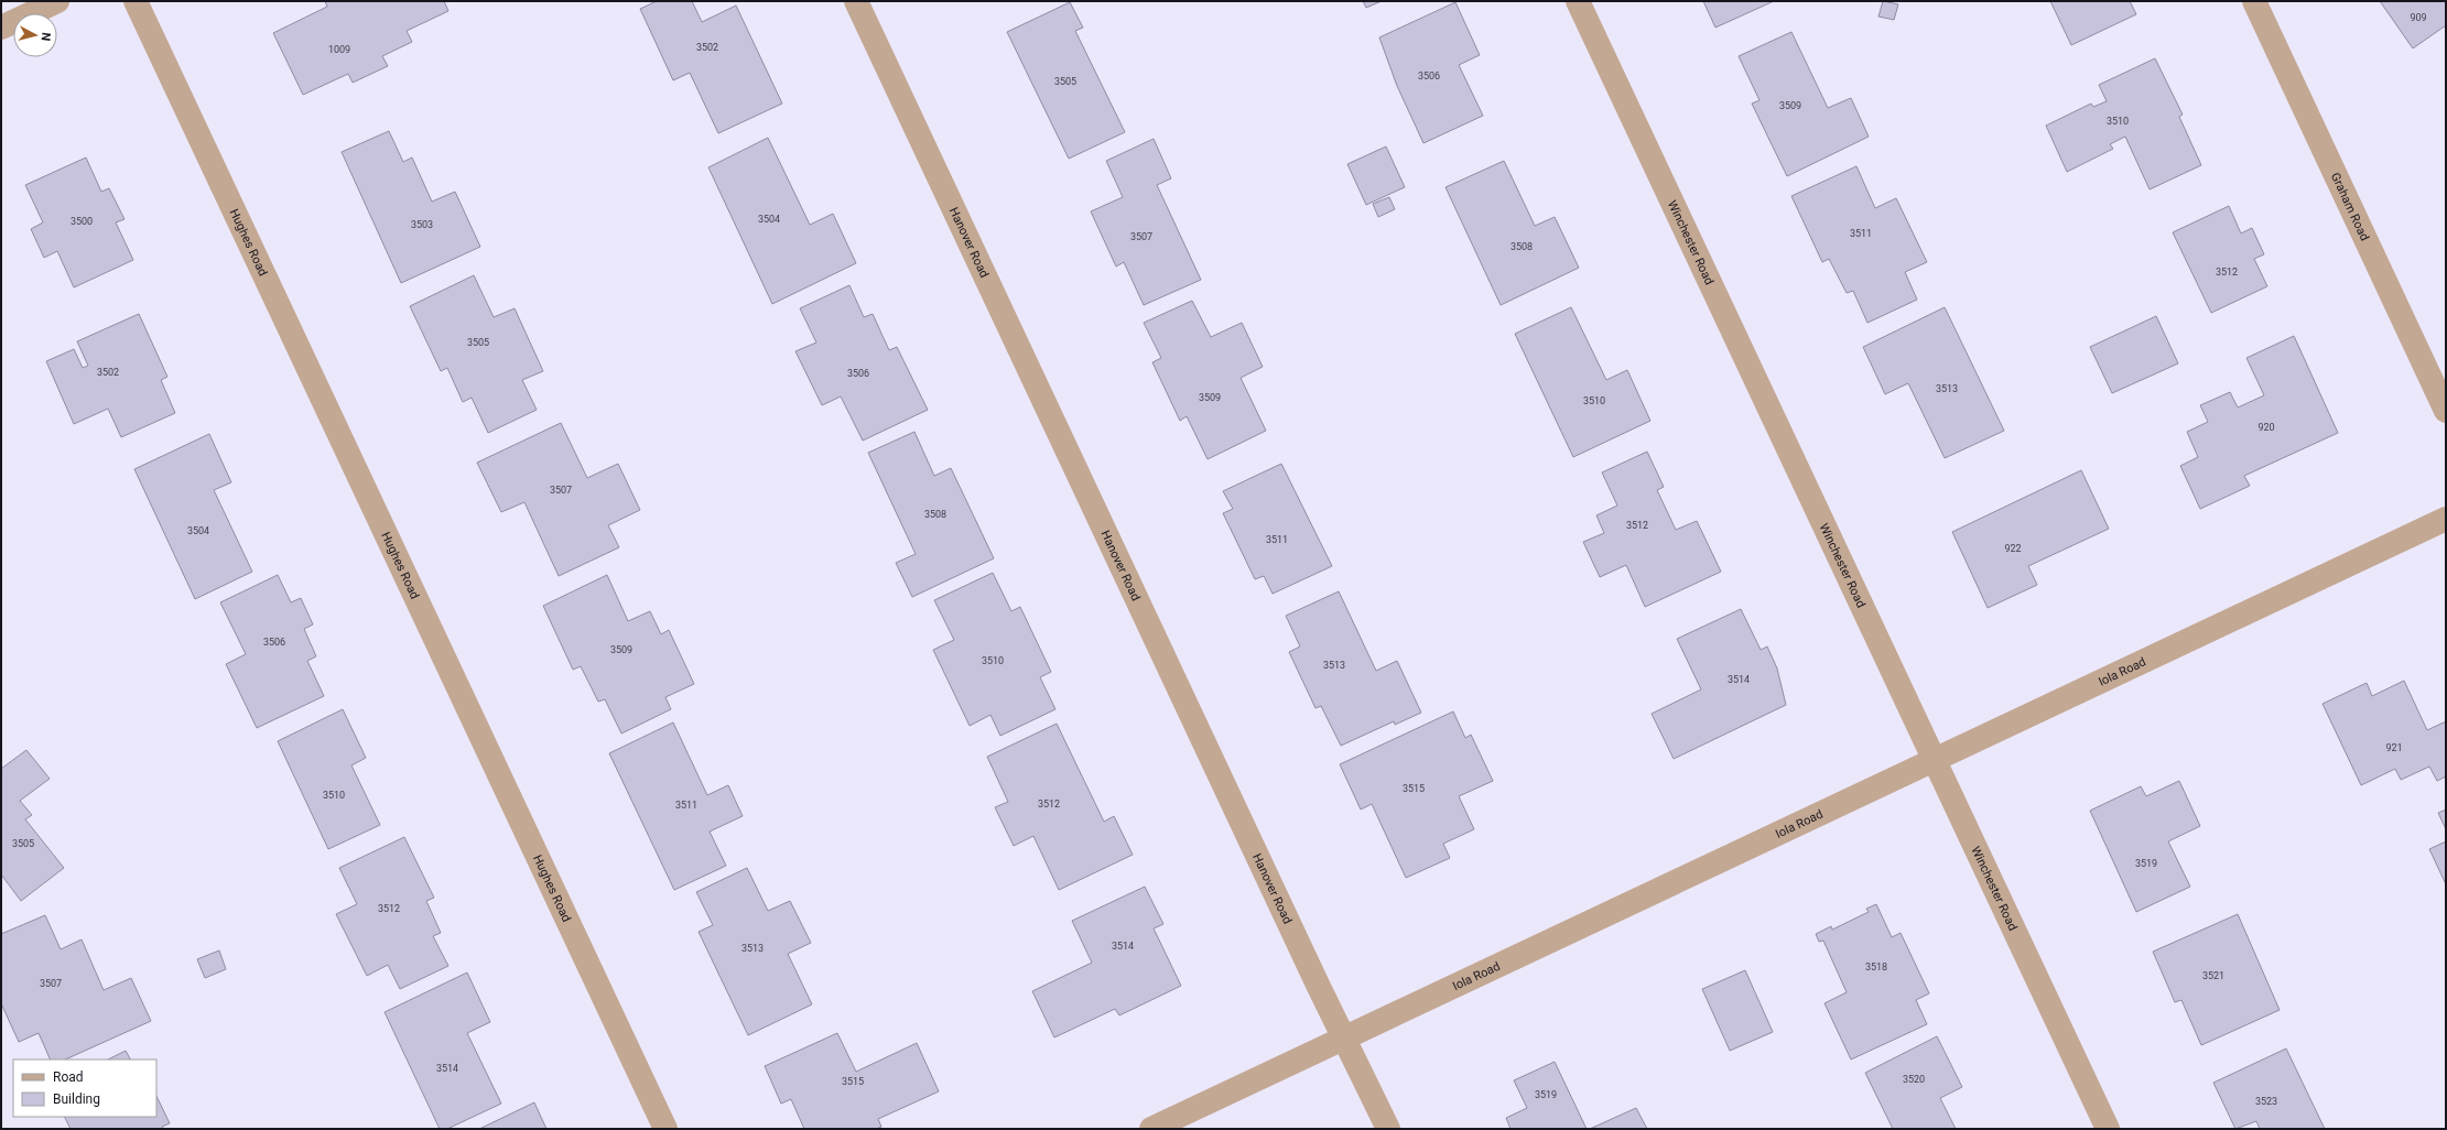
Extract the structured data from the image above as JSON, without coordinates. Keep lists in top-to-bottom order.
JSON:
{
  "streets": {
    "street": [
      "Graham Road",
      "Hughes Road",
      "Hanover Road",
      "Winchester Road",
      "Iola Road"
    ]
  },
  "crossings": [
    ["Hanover Road", "Iola Road"],
    ["Winchester Road", "Iola Road"]
  ],
  "house_numbers": [
    "909",
    "3502",
    "1009",
    "3506",
    "3505",
    "3509",
    "3510",
    "3504",
    "3500",
    "3503",
    "3511",
    "3507",
    "3508",
    "3512",
    "3505",
    "3502",
    "3506",
    "3513",
    "3509",
    "3510",
    "920",
    "3507",
    "3508",
    "3512",
    "3504",
    "3511",
    "922",
    "3506",
    "3509",
    "3510",
    "3513",
    "3514",
    "921",
    "3515",
    "3510",
    "3512",
    "3511",
    "3505",
    "3519",
    "3512",
    "3514",
    "3513",
    "3518",
    "3521",
    "3507",
    "3514",
    "3520",
    "3515",
    "3519",
    "3523"
  ],
  "legend": ["Road", "Building"],
  "north": "right"
}
